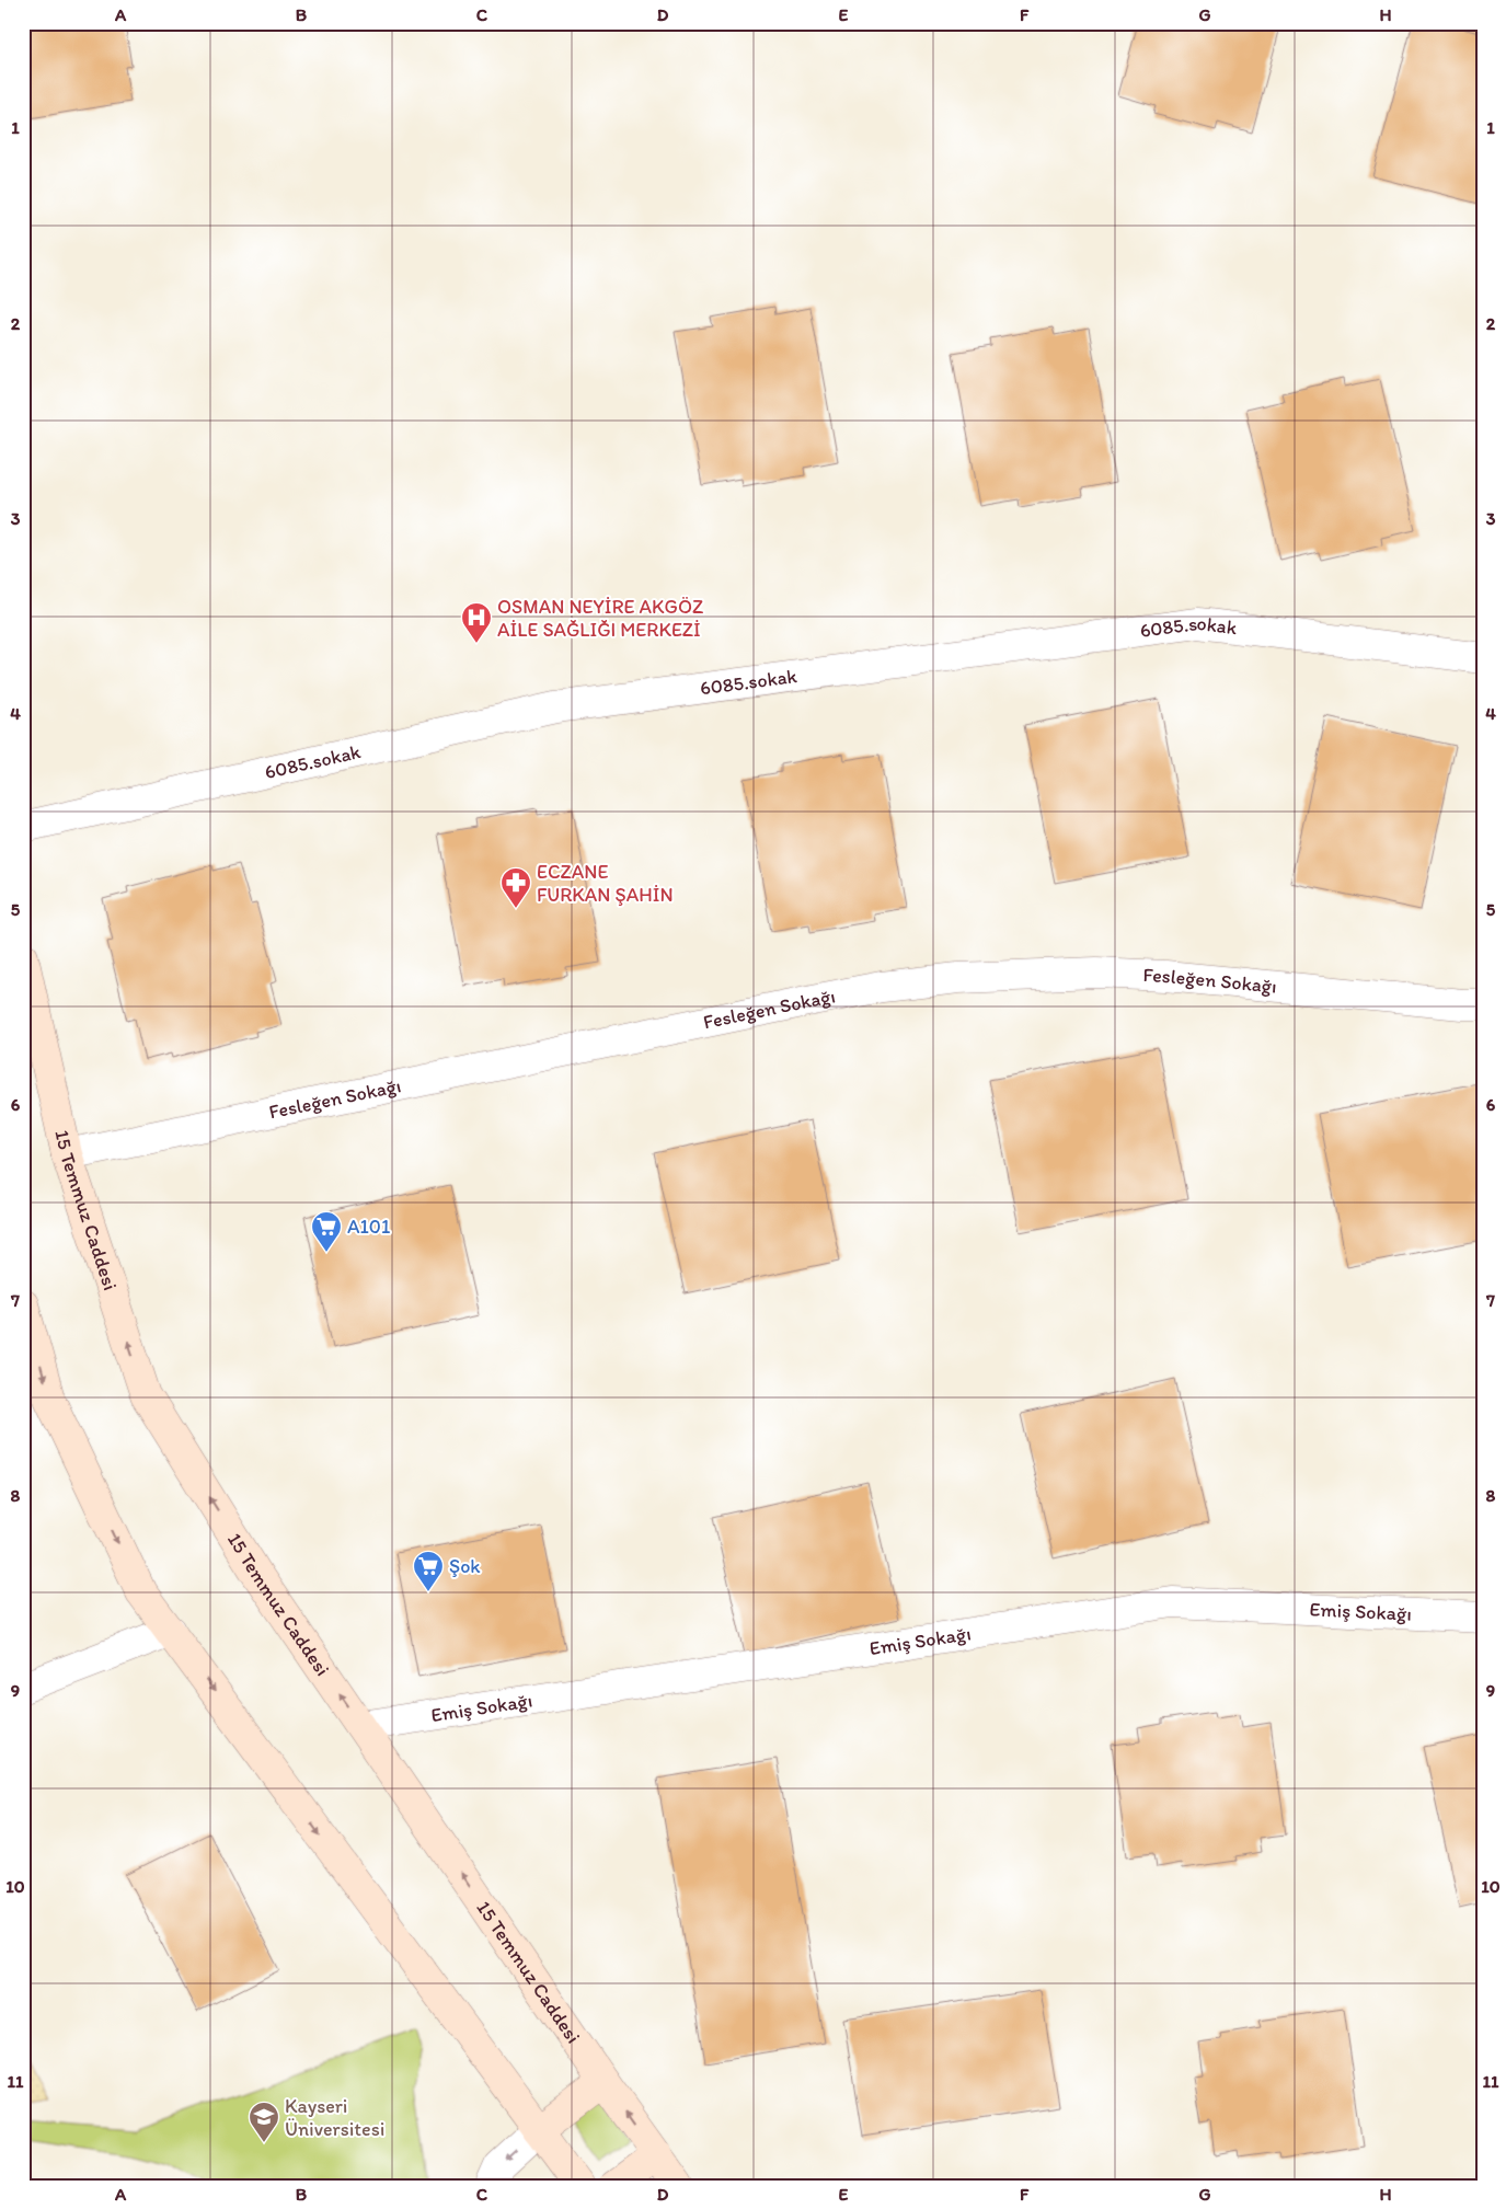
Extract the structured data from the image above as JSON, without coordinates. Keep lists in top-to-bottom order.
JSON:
{
  "streets": {
    "main road": ["15 Temmuz Caddesi"],
    "street": ["6085.sokak", "Fesleğen Sokağı", "Emiş Sokağı"]
  },
  "crossings": [
    ["Fesleğen Sokağı", "15 Temmuz Caddesi"],
    ["15 Temmuz Caddesi", "Emiş Sokağı"]
  ],
  "places": {
    "hospital": ["OSMAN NEYİRE AKGÖZ AİLE SAĞLIĞI MERKEZİ"],
    "pharmacy": ["ECZANE FURKAN ŞAHİN"],
    "supermarket": ["A101", "Şok"],
    "school or university": ["Kayseri Üniversitesi"]
  },
  "grid": {
    "columns": [
      "A",
      "B",
      "C",
      "D",
      "E",
      "F",
      "G",
      "H"
    ],
    "rows": [
      "1",
      "2",
      "3",
      "4",
      "5",
      "6",
      "7",
      "8",
      "9",
      "10",
      "11"
    ]
  }
}
